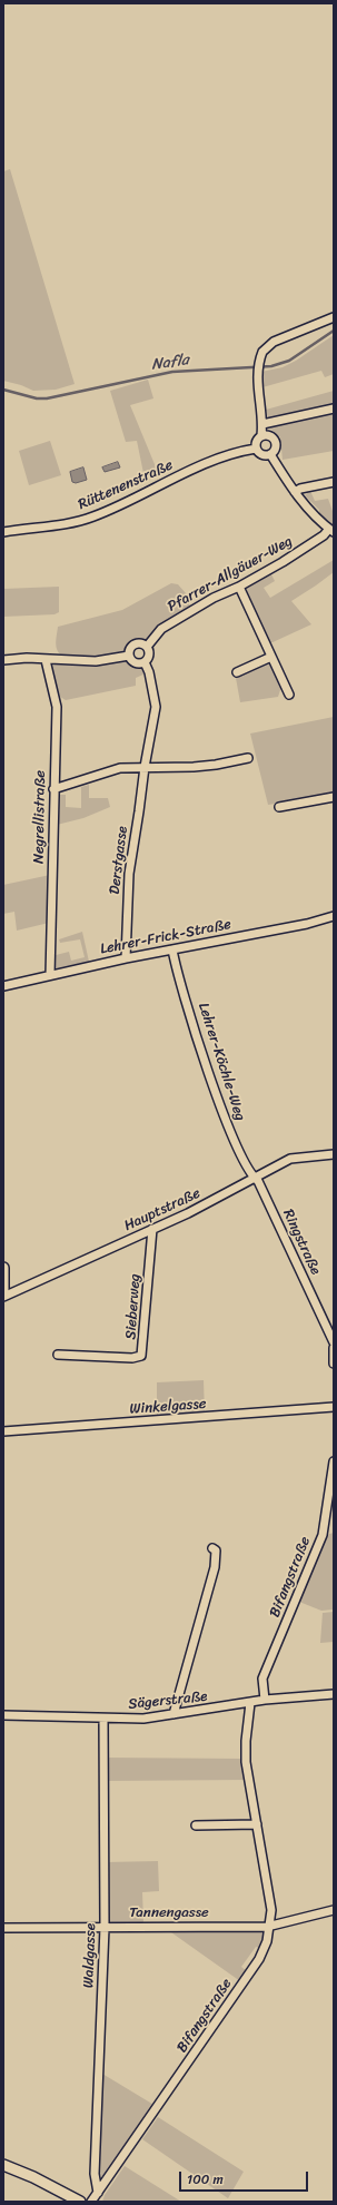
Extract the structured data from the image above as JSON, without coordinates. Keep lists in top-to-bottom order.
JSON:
{
  "streets": {
    "street": [
      "Rüttenenstraße",
      "Pfarrer-Allgäuer-Weg",
      "Negrellistraße",
      "Derstgasse",
      "Lehrer-Frick-Straße",
      "Lehrer-Köchle-Weg",
      "Hauptstraße",
      "Ringstraße",
      "Sieberweg",
      "Winkelgasse",
      "Bifangstraße",
      "Sägerstraße",
      "Tannengasse",
      "Waldgasse"
    ]
  },
  "crossings": [
    ["Pfarrer-Allgäuer-Weg", "Derstgasse"],
    ["Negrellistraße", "Lehrer-Frick-Straße"],
    ["Derstgasse", "Lehrer-Frick-Straße"],
    ["Lehrer-Frick-Straße", "Lehrer-Köchle-Weg"],
    ["Lehrer-Köchle-Weg", "Hauptstraße"],
    ["Lehrer-Köchle-Weg", "Ringstraße"],
    ["Hauptstraße", "Ringstraße"],
    ["Hauptstraße", "Sieberweg"],
    ["Bifangstraße", "Sägerstraße"],
    ["Bifangstraße", "Tannengasse"],
    ["Bifangstraße", "Waldgasse"],
    ["Sägerstraße", "Waldgasse"],
    ["Tannengasse", "Waldgasse"]
  ],
  "water": ["Nafla"],
  "scale_bar": "100 m"
}
